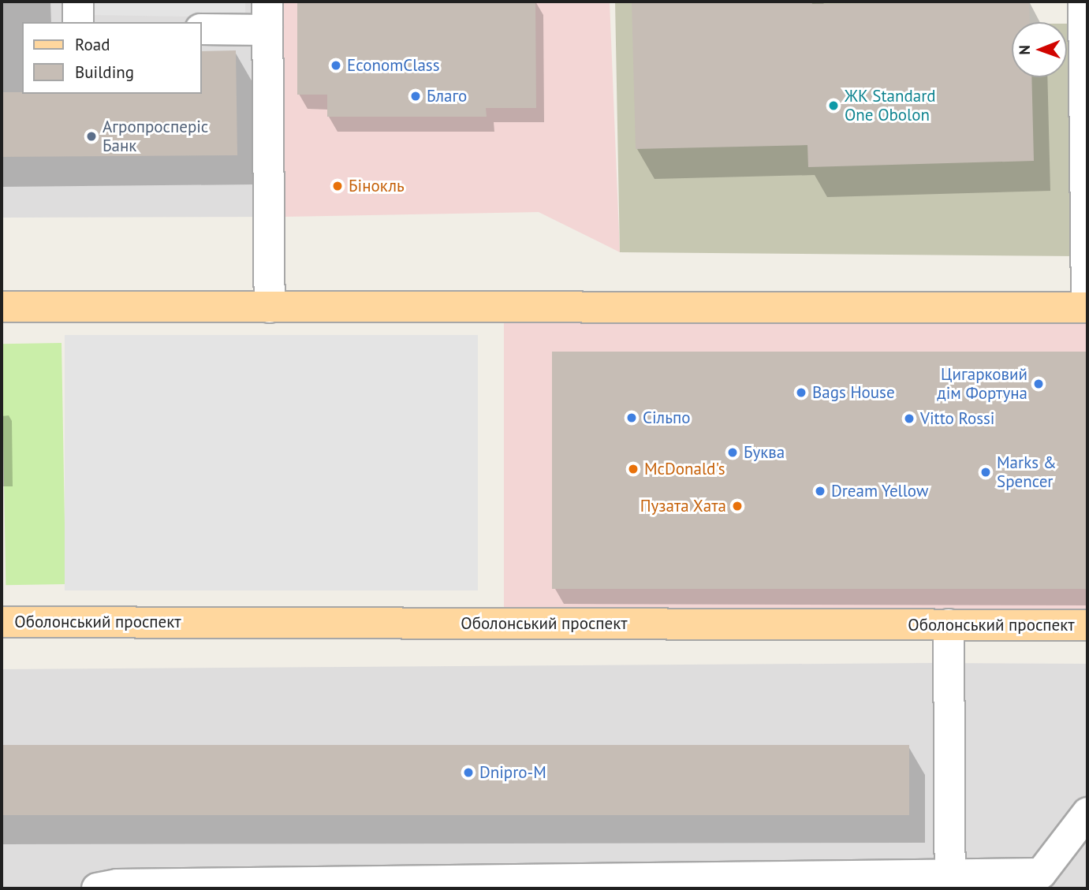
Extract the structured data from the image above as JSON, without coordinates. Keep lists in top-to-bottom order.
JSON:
{
  "streets": {
    "main road": ["Оболонський проспект"]
  },
  "places": [
    "EconomClass",
    "Благо",
    "ЖК Standard One Obolon",
    "Агропросперіс Банк",
    "Бінокль",
    "Цигарковий дім Фортуна",
    "Bags House",
    "Сільпо",
    "Vitto Rossi",
    "Буква",
    "McDonald's",
    "Marks & Spencer",
    "Dream Yellow",
    "Пузата Хата",
    "Dnipro-M"
  ],
  "legend": ["Road", "Building"],
  "north": "left"
}
